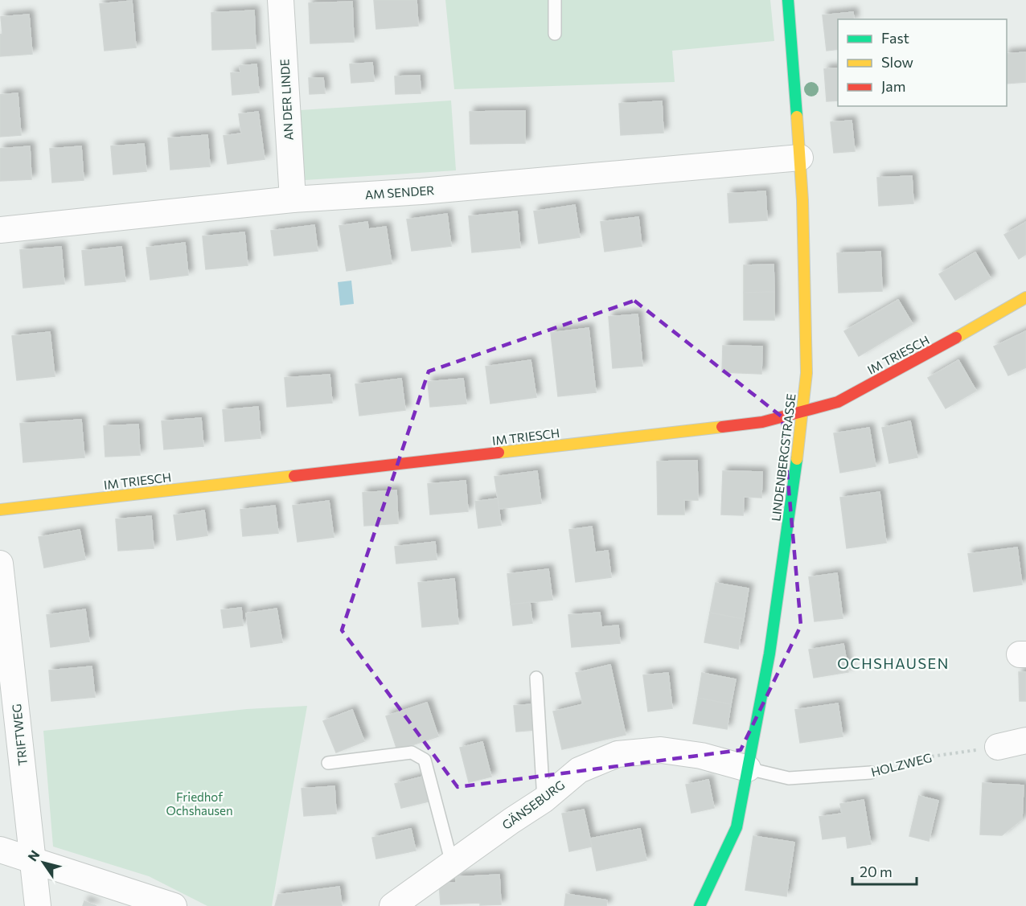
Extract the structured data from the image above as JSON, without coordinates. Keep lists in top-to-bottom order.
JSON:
{
  "streets": {
    "street": [
      "AN DER LINDE",
      "AM SENDER",
      "IM TRIESCH",
      "LINDENBERGSTRASSE",
      "TRIFTWEG",
      "GÄNSEBURG"
    ],
    "lane": ["HOLZWEG"]
  },
  "crossings": [
    ["AN DER LINDE", "AM SENDER"],
    ["AM SENDER", "LINDENBERGSTRASSE"],
    ["IM TRIESCH", "LINDENBERGSTRASSE"],
    ["LINDENBERGSTRASSE", "HOLZWEG"],
    ["LINDENBERGSTRASSE", "GÄNSEBURG"],
    ["HOLZWEG", "GÄNSEBURG"]
  ],
  "districts": ["OCHSHAUSEN"],
  "parks": ["Friedhof Ochshausen"],
  "legend": ["Fast", "Slow", "Jam"],
  "scale_bar": "20 m",
  "north": "top left"
}
